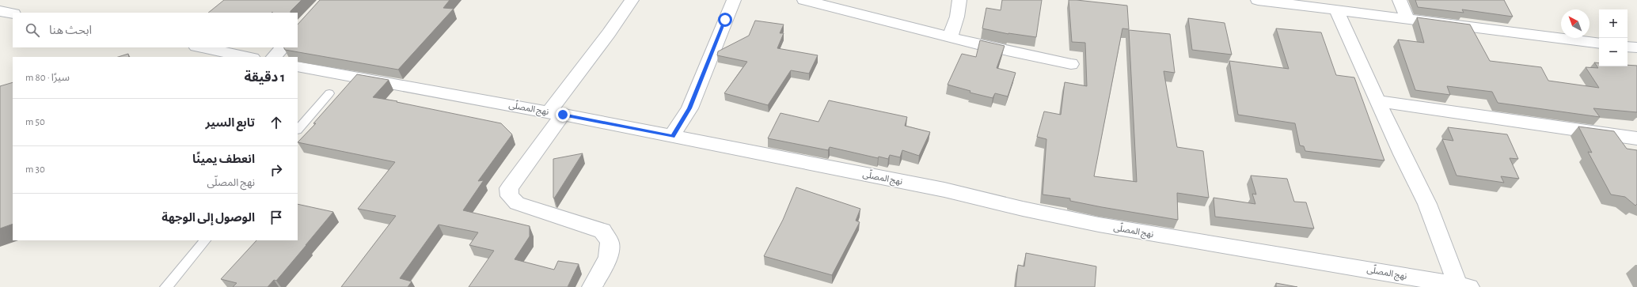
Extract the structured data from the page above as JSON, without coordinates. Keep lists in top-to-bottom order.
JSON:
{
  "streets": {
    "street": ["نهج المصلّى"]
  },
  "north": "top left",
  "page": {
    "map_buttons": ["+", "−"],
    "search": "ابحث هنا",
    "heading": ["1 دقيقة", "سيرًا · 80 m"],
    "list": [
      ["تابع السير", "50 m"],
      ["انعطف يمينًا", "نهج المصلّى", "30 m"],
      "الوصول إلى الوجهة"
    ]
  }
}
